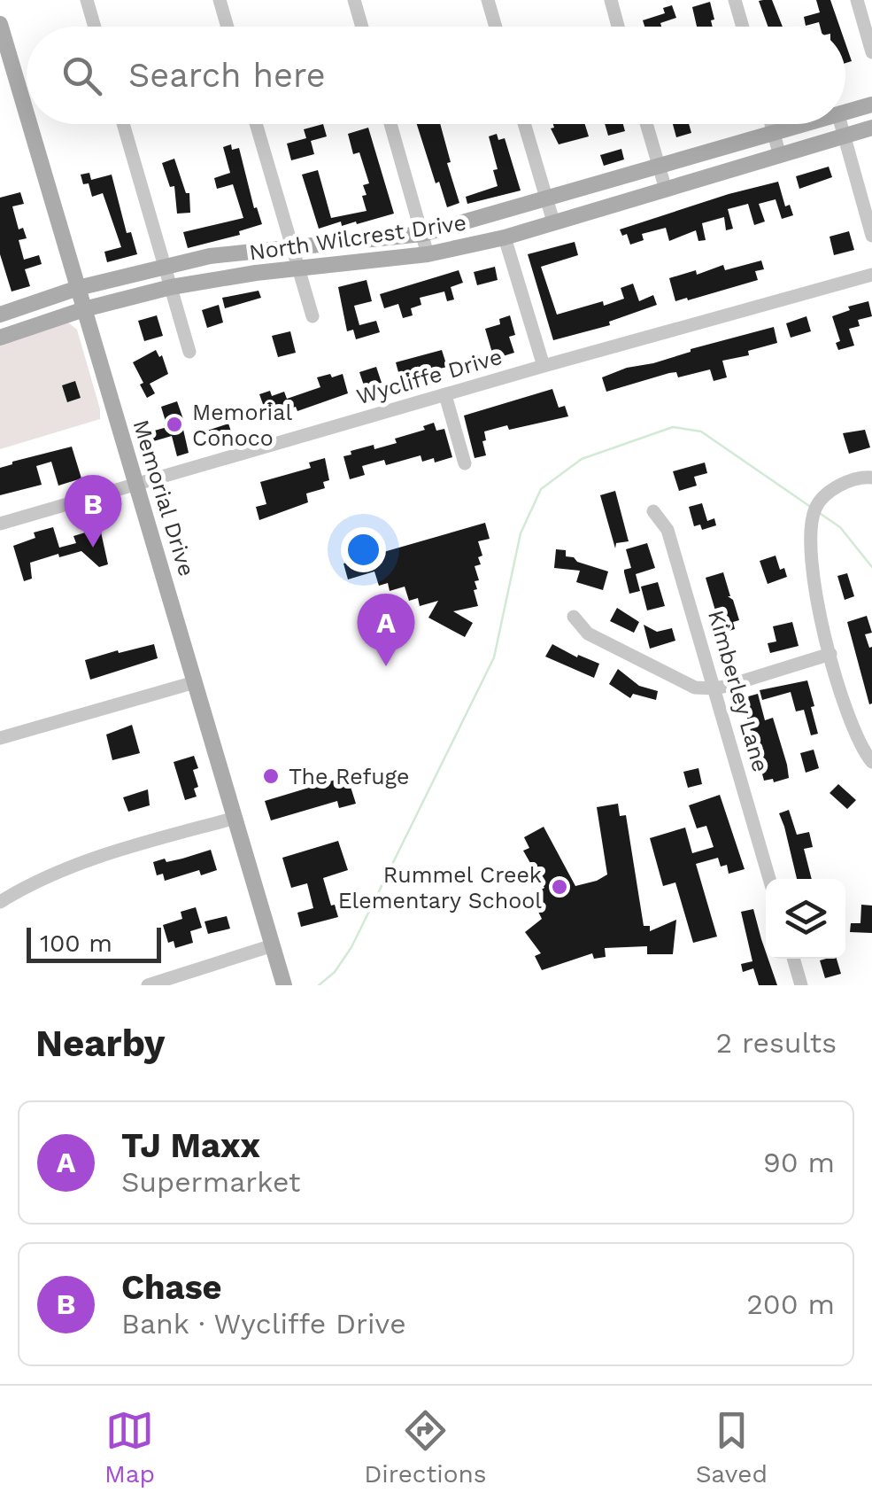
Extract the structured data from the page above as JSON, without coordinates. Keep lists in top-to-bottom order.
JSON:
{
  "streets": {
    "main road": ["North Wilcrest Drive", "Memorial Drive"],
    "street": ["Wycliffe Drive", "Kimberley Lane"]
  },
  "crossings": [
    ["North Wilcrest Drive", "Memorial Drive"],
    ["Wycliffe Drive", "Memorial Drive"]
  ],
  "places": ["Memorial Conoco", "The Refuge", "Rummel Creek Elementary School"],
  "scale_bar": "100 m",
  "page": {
    "search": "Search here",
    "pins": ["B", "A"],
    "scale": "100 m",
    "heading": ["Nearby", "2 results"],
    "list": [
      {
        "mark": "A",
        "name": "TJ Maxx",
        "note": "Supermarket",
        "value": "90 m"
      },
      {
        "mark": "B",
        "name": "Chase",
        "note": "Bank · Wycliffe Drive",
        "value": "200 m"
      }
    ],
    "nav": ["Map", "Directions", "Saved"]
  }
}
